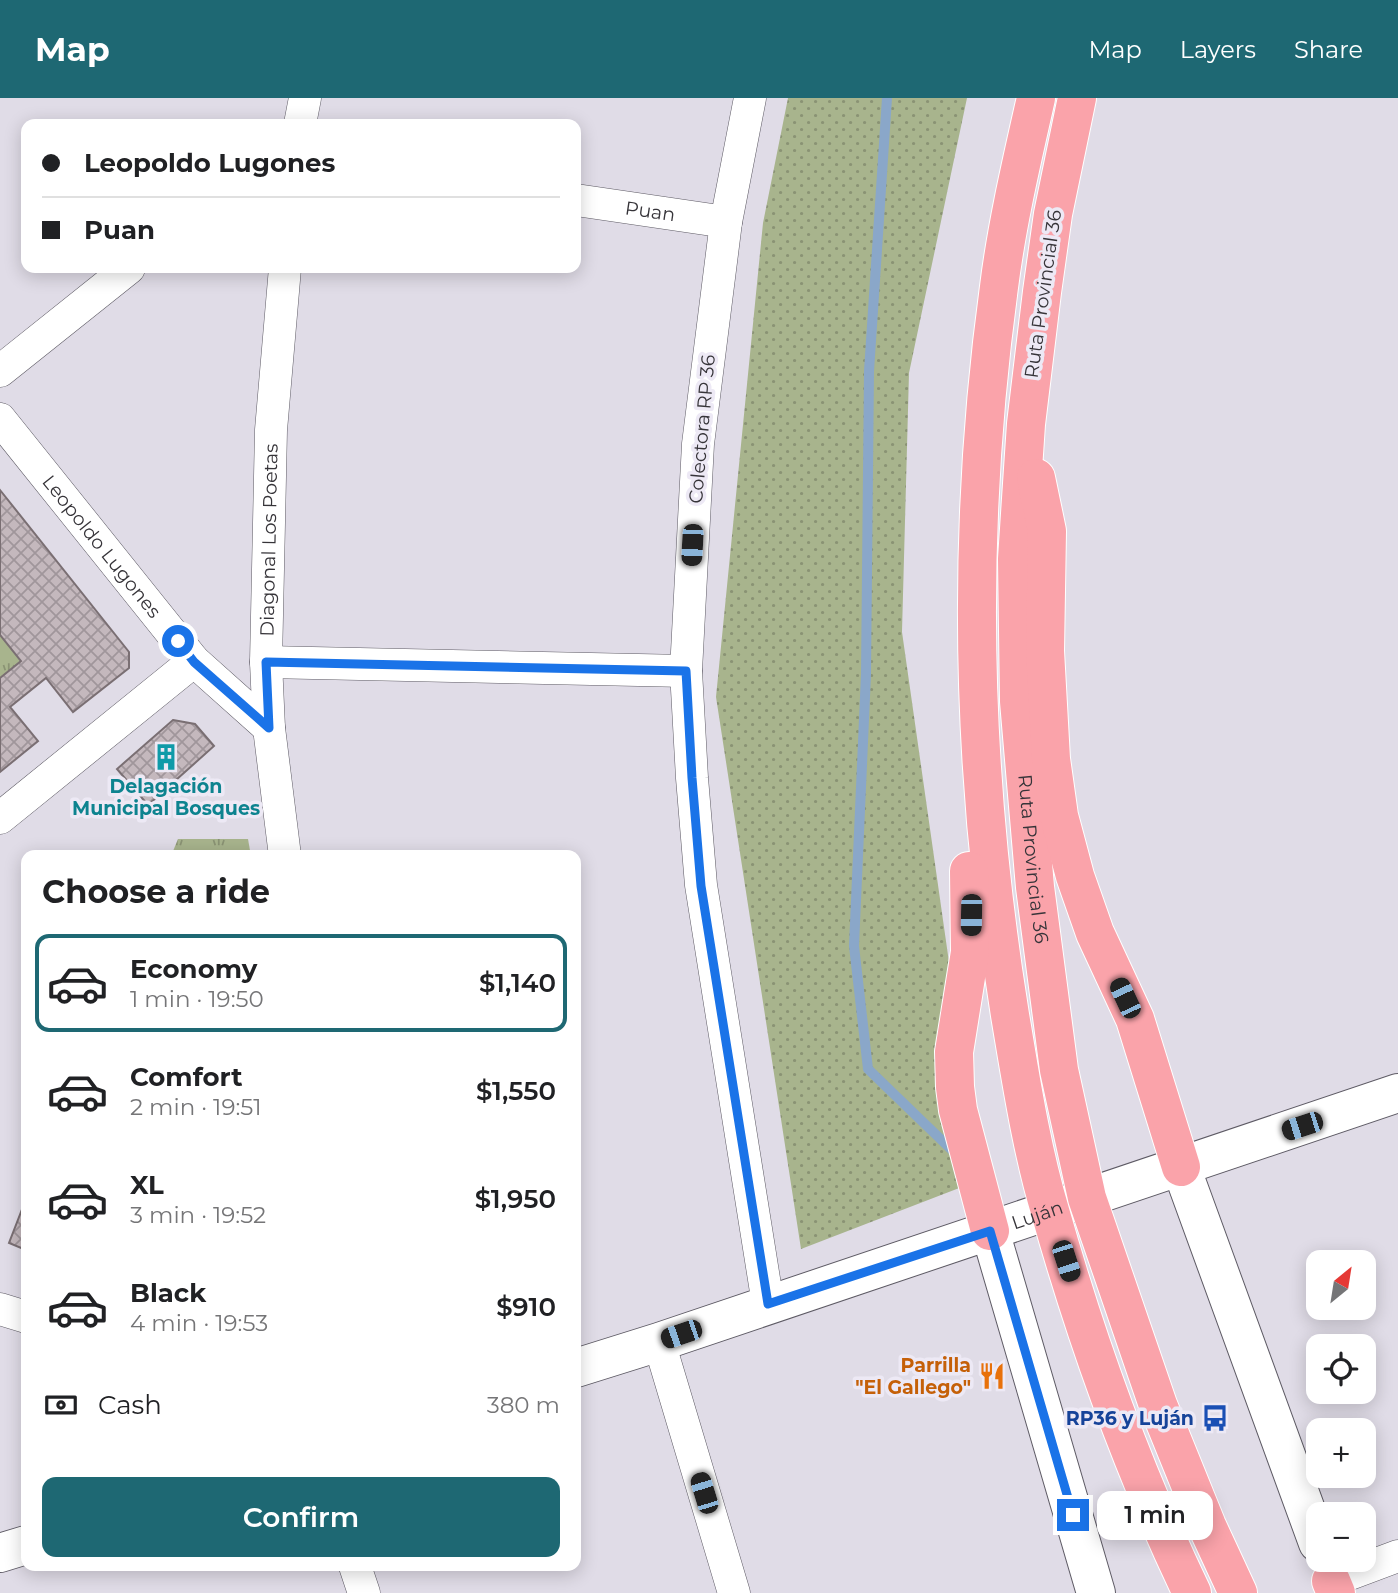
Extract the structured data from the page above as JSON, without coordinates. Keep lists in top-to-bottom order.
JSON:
{
  "streets": {
    "main road": ["Ruta Provincial 36", "Luján"],
    "street": [
      "Puan",
      "Colectora RP 36",
      "Diagonal Los Poetas",
      "Leopoldo Lugones"
    ]
  },
  "crossings": [
    ["Puan", "Colectora RP 36"],
    ["Ruta Provincial 36", "Luján"],
    ["Colectora RP 36", "Luján"],
    ["Diagonal Los Poetas", "Leopoldo Lugones"]
  ],
  "places": {
    "building": ["Delagación Municipal Bosques"],
    "restaurant": ["Parrilla \"El Gallego\""],
    "bus stop": ["RP36 y Luján"]
  },
  "north": "top right",
  "page": {
    "header": "Map",
    "nav": ["Map", "Layers", "Share"],
    "banner": ["Leopoldo Lugones", "Puan"],
    "heading": "Choose a ride",
    "list": [
      {
        "name": "Economy",
        "note": "1 min · 19:50",
        "value": "$1,140"
      },
      {
        "name": "Comfort",
        "note": "2 min · 19:51",
        "value": "$1,550"
      },
      {
        "name": "XL",
        "note": "3 min · 19:52",
        "value": "$1,950"
      },
      {
        "name": "Black",
        "note": "4 min · 19:53",
        "value": "$910"
      }
    ],
    "map_buttons": ["+", "−"],
    "pay": ["Cash", "380 m"],
    "buttons": "Confirm",
    "bubble": "1 min"
  }
}
